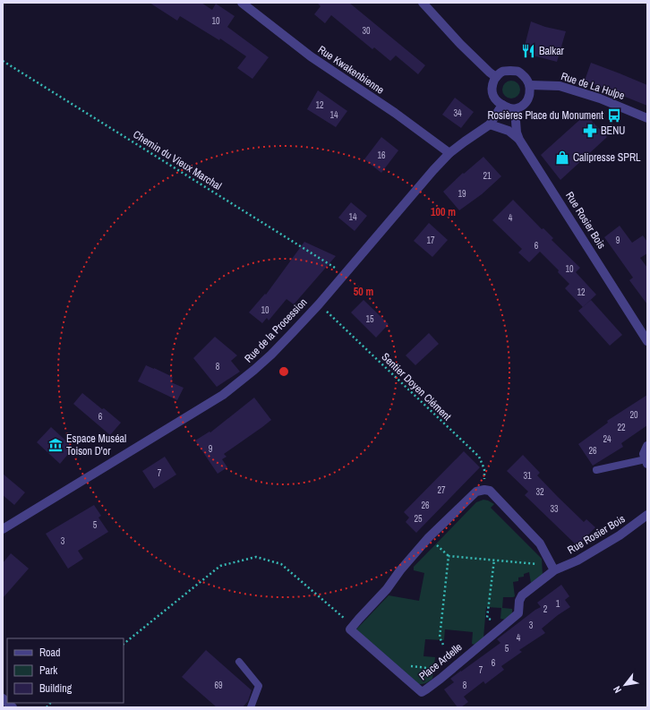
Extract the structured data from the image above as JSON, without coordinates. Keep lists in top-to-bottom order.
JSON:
{
  "streets": {
    "street": [
      "Rue Kwakenbienne",
      "Rue de La Hulpe",
      "Rue Rosier Bois",
      "Rue de la Procession",
      "Place Ardelle"
    ],
    "path": ["Chemin du Vieux Marchal", "Sentier Doyen Clément"]
  },
  "crossings": [
    ["Rue Kwakenbienne", "Rue de la Procession"],
    ["Rue de La Hulpe", "Rue Rosier Bois"],
    ["Rue de La Hulpe", "Rue de la Procession"],
    ["Chemin du Vieux Marchal", "Rue de la Procession"],
    ["Rue Rosier Bois", "Rue de la Procession"],
    ["Rue Rosier Bois", "Place Ardelle"],
    ["Rue de la Procession", "Sentier Doyen Clément"]
  ],
  "places": {
    "restaurant": ["Balkar"],
    "bus stop": ["Rosières Place du Monument"],
    "pharmacy": ["BENU"],
    "shop": ["Calipresse SPRL"],
    "museum": ["Espace Muséal Toison D'or"]
  },
  "house_numbers": [
    "10",
    "30",
    "12",
    "34",
    "14",
    "16",
    "21",
    "19",
    "14",
    "4",
    "17",
    "9",
    "6",
    "10",
    "12",
    "10",
    "15",
    "8",
    "20",
    "6",
    "22",
    "24",
    "9",
    "26",
    "7",
    "31",
    "27",
    "32",
    "26",
    "33",
    "25",
    "5",
    "3",
    "1",
    "2",
    "3",
    "4",
    "5",
    "6",
    "7",
    "69",
    "8"
  ],
  "legend": ["Road", "Park", "Building"],
  "north": "bottom left",
  "rings": ["100 m", "50 m"]
}
